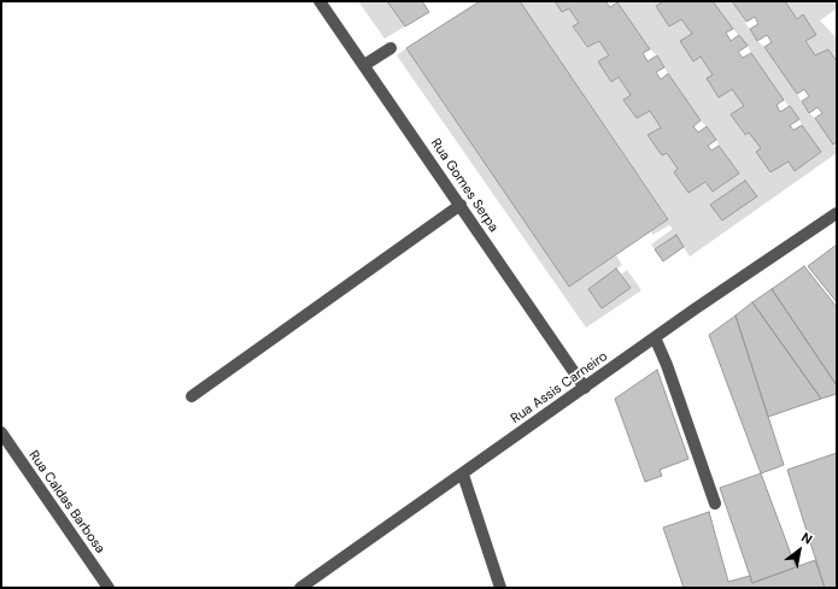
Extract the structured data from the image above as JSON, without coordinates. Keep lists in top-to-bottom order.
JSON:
{
  "streets": {
    "street": ["Rua Gomes Serpa", "Rua Assis Carneiro", "Rua Caldas Barbosa"]
  },
  "crossings": [
    ["Rua Gomes Serpa", "Rua Assis Carneiro"]
  ],
  "north": "top right"
}
